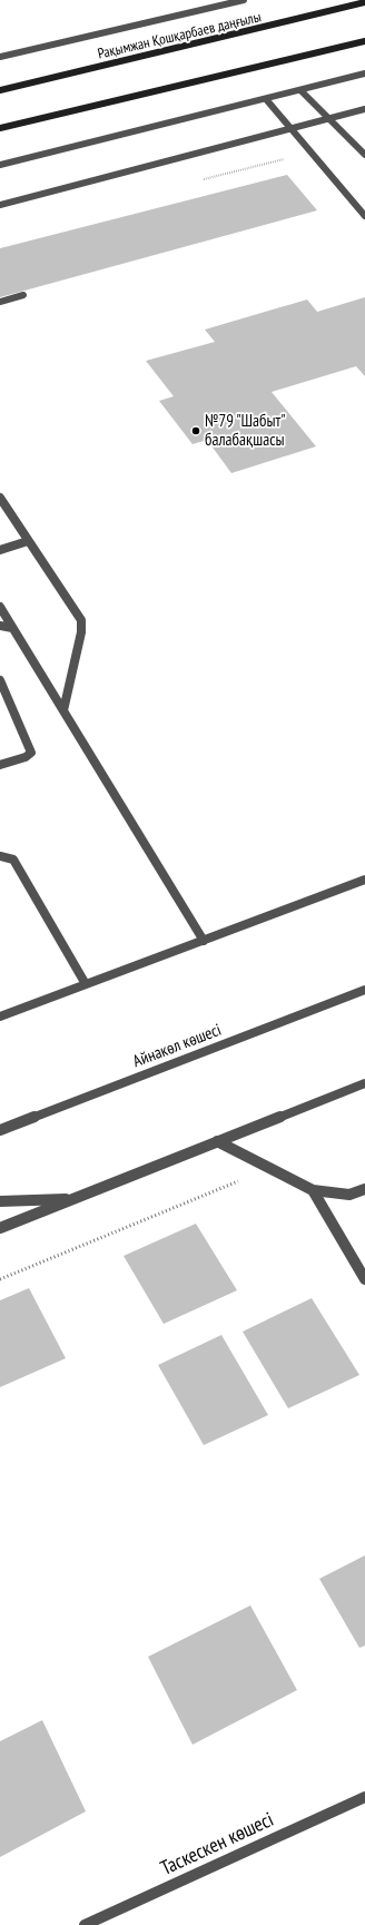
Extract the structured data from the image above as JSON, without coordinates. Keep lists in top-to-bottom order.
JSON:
{
  "streets": {
    "main road": ["Рақымжан Қошқарбаев даңғылы"],
    "street": ["Айнакөл көшесі", "Таскескен көшесі"]
  },
  "places": ["№79 \"Шабыт\" балабақшасы"]
}
